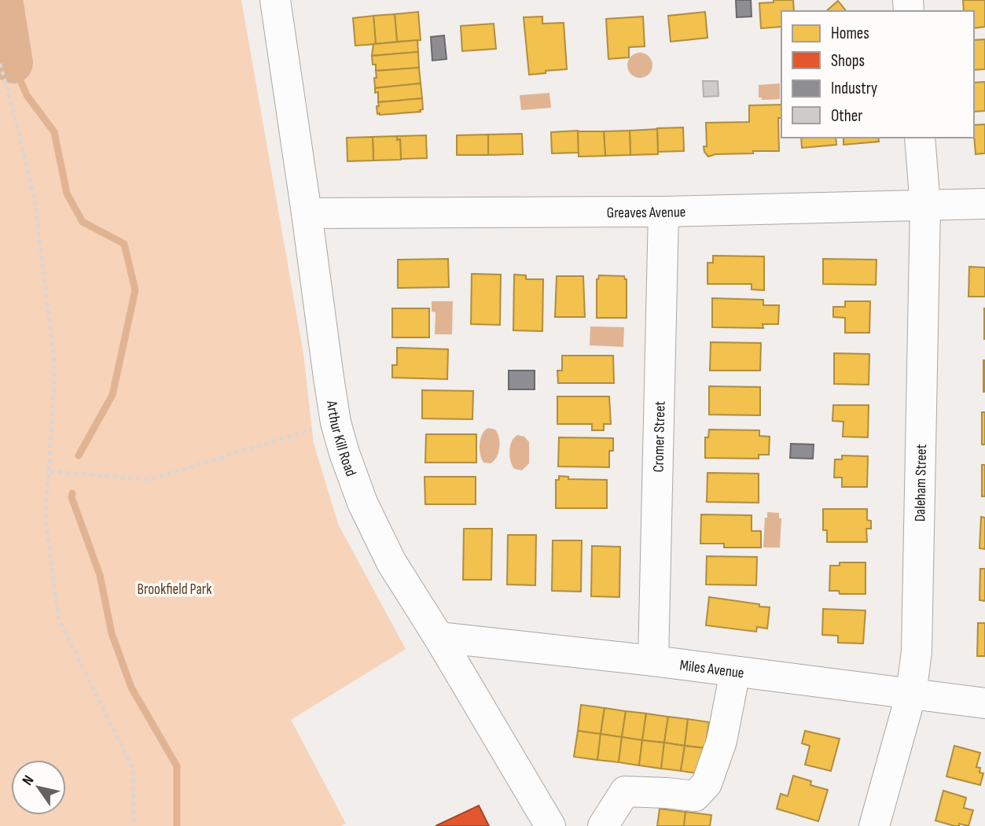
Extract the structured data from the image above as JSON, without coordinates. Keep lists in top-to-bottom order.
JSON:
{
  "streets": {
    "street": [
      "Greaves Avenue",
      "Cromer Street",
      "Arthur Kill Road",
      "Daleham Street",
      "Miles Avenue"
    ]
  },
  "crossings": [
    ["Greaves Avenue", "Cromer Street"],
    ["Greaves Avenue", "Arthur Kill Road"],
    ["Greaves Avenue", "Daleham Street"],
    ["Cromer Street", "Miles Avenue"],
    ["Arthur Kill Road", "Miles Avenue"],
    ["Daleham Street", "Miles Avenue"]
  ],
  "parks": ["Brookfield Park"],
  "legend": [
    "Homes",
    "Shops",
    "Industry",
    "Other"
  ],
  "north": "top left"
}
